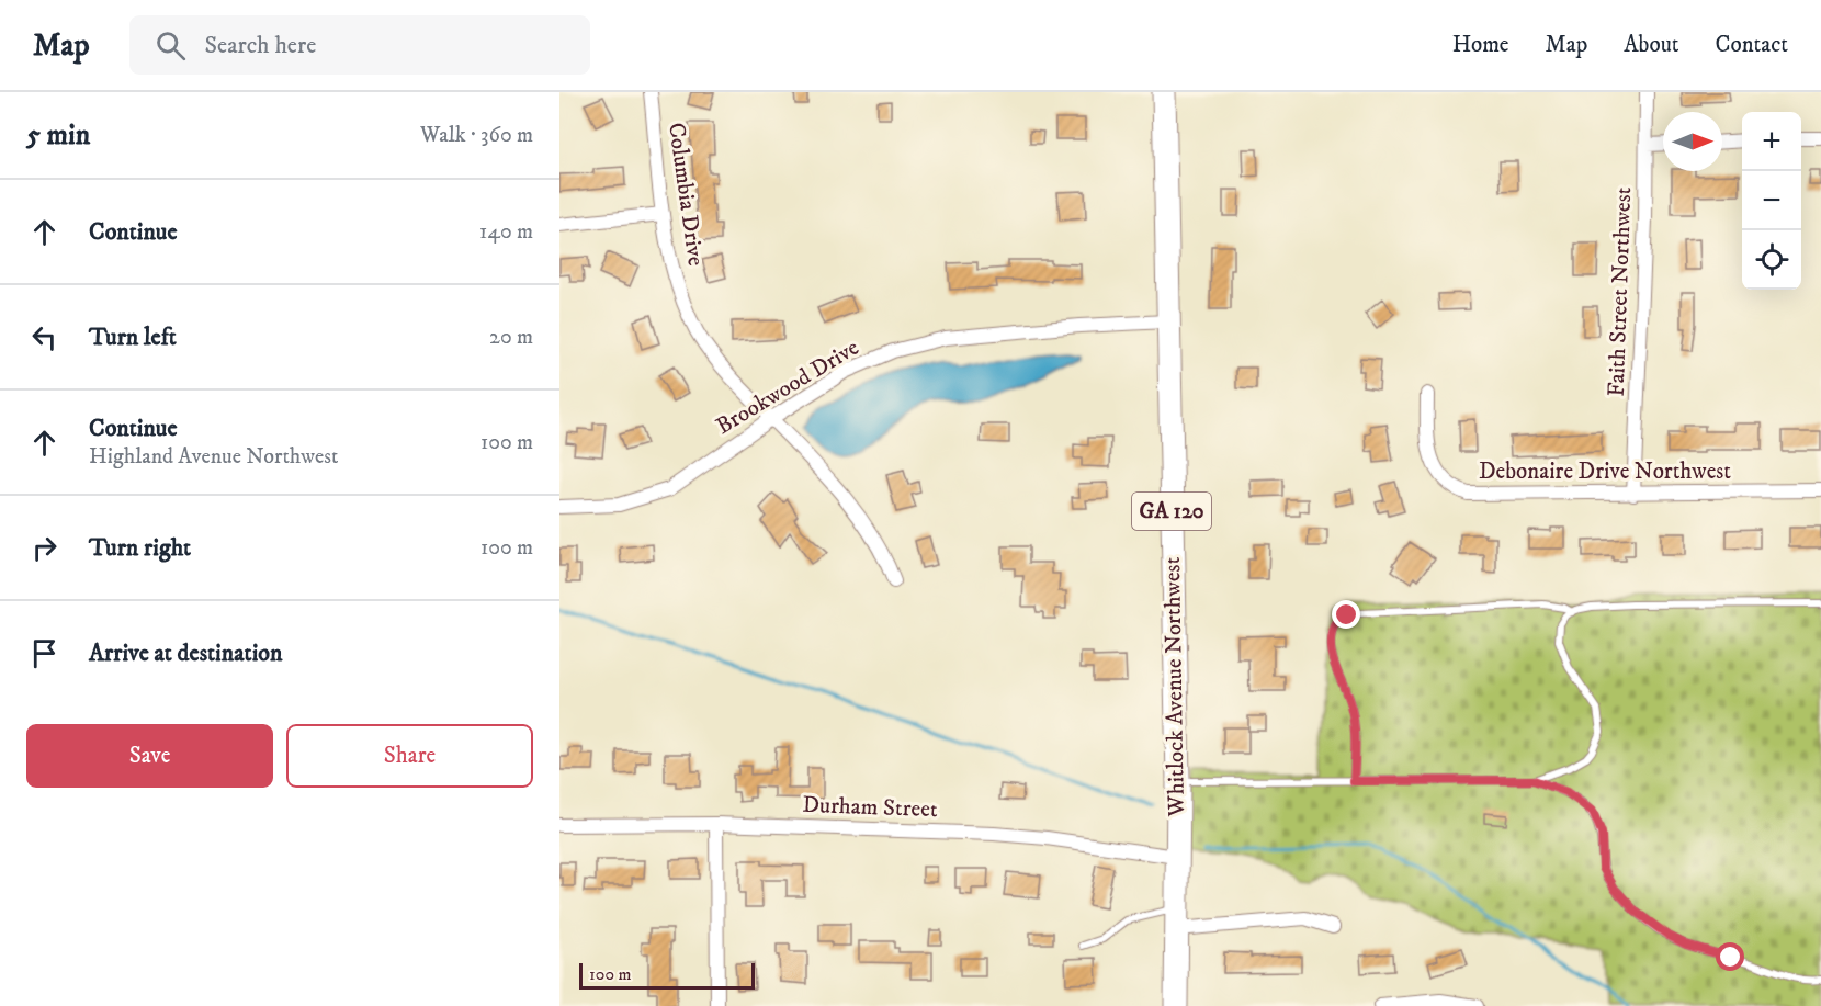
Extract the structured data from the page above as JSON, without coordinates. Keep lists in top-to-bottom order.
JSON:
{
  "streets": {
    "highway": ["GA 120", "Whitlock Avenue Northwest"],
    "street": [
      "Columbia Drive",
      "Faith Street Northwest",
      "Brookwood Drive",
      "Debonaire Drive Northwest",
      "Durham Street"
    ]
  },
  "crossings": [
    ["Columbia Drive", "Brookwood Drive"],
    ["Faith Street Northwest", "Debonaire Drive Northwest"],
    ["Brookwood Drive", "Whitlock Avenue Northwest"],
    ["Whitlock Avenue Northwest", "Durham Street"]
  ],
  "scale_bar": "100 m",
  "north": "right",
  "page": {
    "header": "Map",
    "search": "Search here",
    "nav": [
      "Home",
      "Map",
      "About",
      "Contact"
    ],
    "heading": ["5 min", "Walk · 360 m"],
    "map_buttons": ["+", "−"],
    "list": [
      ["Continue", "140 m"],
      ["Turn left", "20 m"],
      ["Continue", "Highland Avenue Northwest", "100 m"],
      ["Turn right", "100 m"],
      "Arrive at destination"
    ],
    "buttons": ["Save", "Share"],
    "scale": "100 m"
  }
}
